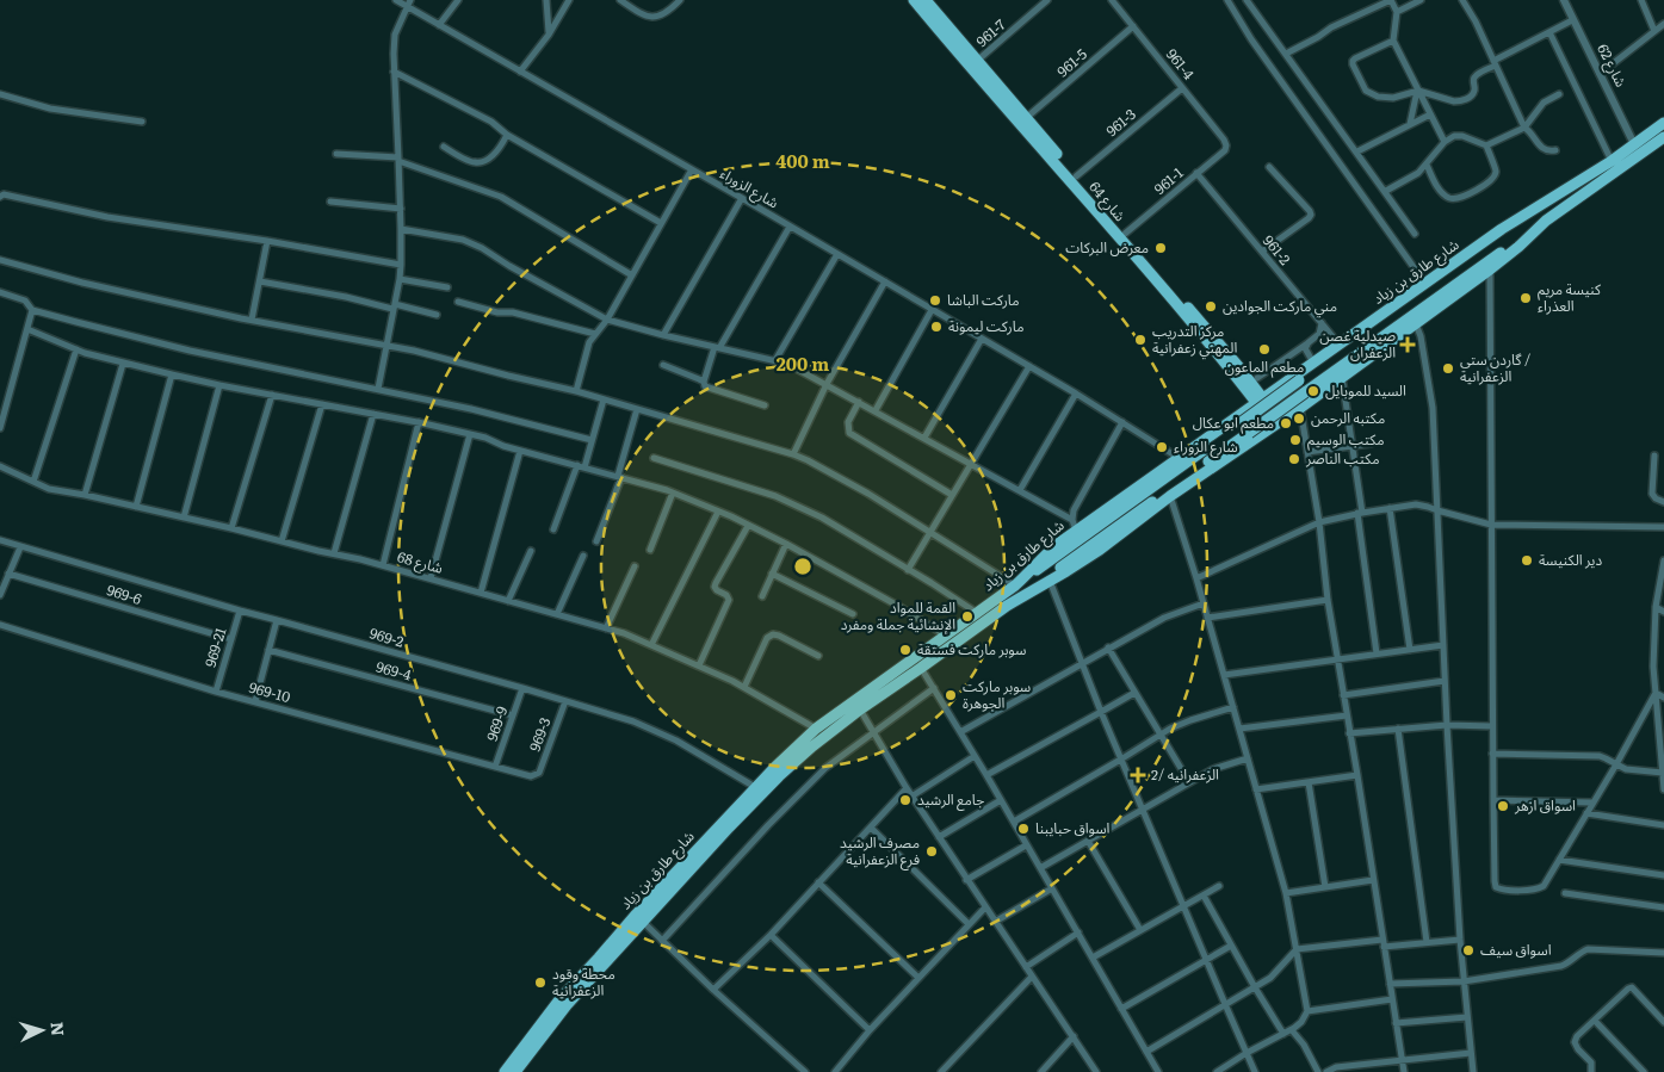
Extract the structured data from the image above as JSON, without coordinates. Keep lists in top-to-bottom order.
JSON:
{
  "streets": {
    "main road": ["شارع 64", "شارع طارق بن زياد"],
    "street": [
      "961-7",
      "961-5",
      "961-4",
      "شارع 62",
      "961-3",
      "961-1",
      "شارع الزوراء",
      "961-2",
      "شارع 68",
      "969-6",
      "969-2",
      "969-21",
      "969-4",
      "969-10",
      "969-9",
      "969-3"
    ]
  },
  "crossings": [
    ["961-7", "شارع 64"],
    ["961-5", "961-4"],
    ["961-5", "شارع 64"],
    ["961-4", "961-3"],
    ["961-4", "961-1"],
    ["شارع 62", "شارع طارق بن زياد"],
    ["961-3", "شارع 64"],
    ["961-1", "شارع 64"],
    ["961-1", "961-2"],
    ["شارع الزوراء", "شارع طارق بن زياد"],
    ["شارع 64", "شارع طارق بن زياد"],
    ["961-2", "شارع طارق بن زياد"],
    ["شارع طارق بن زياد", "شارع 68"],
    ["شارع طارق بن زياد", "969-2"],
    ["969-6", "969-21"],
    ["969-2", "969-21"],
    ["969-2", "969-9"],
    ["969-2", "969-3"],
    ["969-21", "969-10"],
    ["969-4", "969-9"],
    ["969-10", "969-9"],
    ["969-10", "969-3"]
  ],
  "places": {
    "other": [
      "معرض البركات",
      "كنيسة مريم العذراء",
      "ماركت الباشا",
      "مني ماركت الجوادين",
      "ماركت ليمونة",
      "مركز التدريب المهني زعفرانية",
      "مطعم الماعون",
      "گاردن ستي / الزعفرانية",
      "السيد للموبايل",
      "مكتبه الرحمن",
      "مطعم ابو عكال",
      "مكتب الوسيم",
      "شارع الزوراء",
      "مكتب الناصر",
      "دير الكنيسة",
      "القمة للمواد الإنشائية جملة ومفرد",
      "سوبر ماركت فستقة",
      "سوبر ماركت الجوهرة",
      "جامع الرشيد",
      "اسواق ازهر",
      "اسواق حبايبنا",
      "مصرف الرشيد فرع الزعفرانية",
      "اسواق سيف",
      "محطة وقود الزعفرانية"
    ],
    "health": ["صيدلية غصن الزعفران", "الزعفرانيه /2"]
  },
  "north": "right",
  "rings": ["400 m", "200 m"]
}
